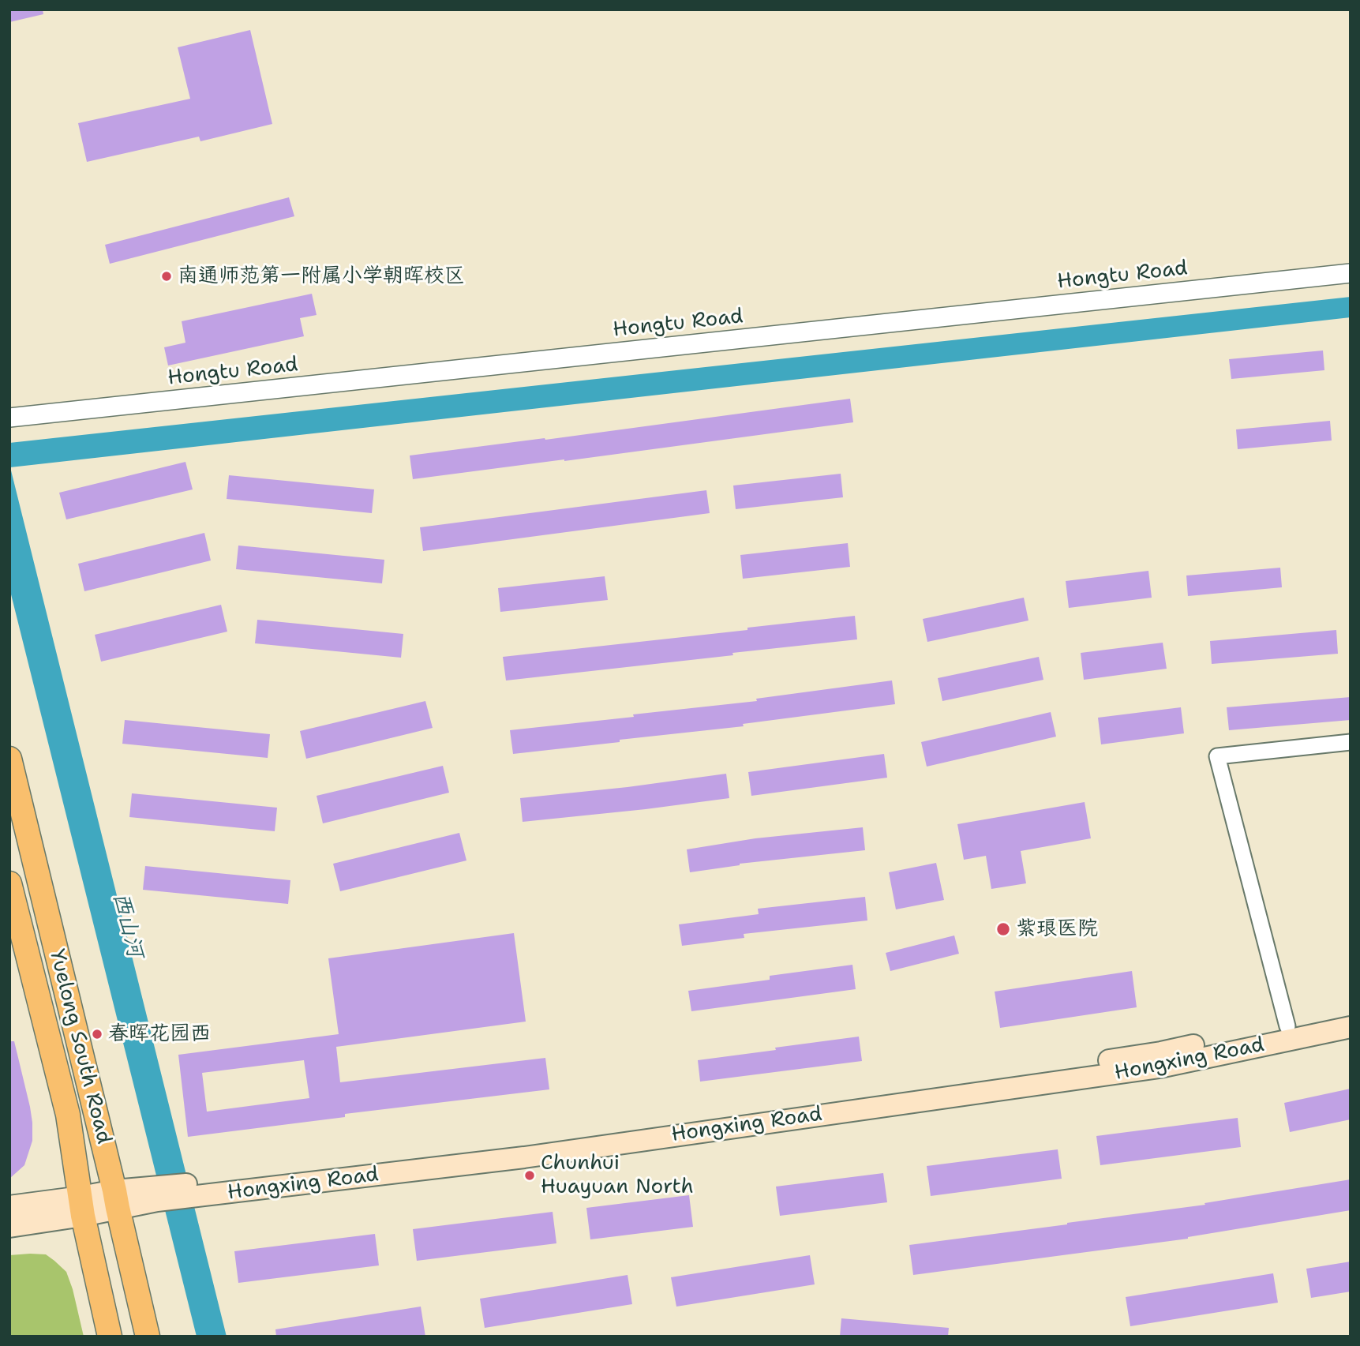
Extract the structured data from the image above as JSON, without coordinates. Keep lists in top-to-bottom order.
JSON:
{
  "streets": {
    "main road": ["Yuelong South Road", "Hongxing Road"],
    "street": ["Hongtu Road"]
  },
  "crossings": [
    ["Yuelong South Road", "Hongxing Road"]
  ],
  "water": ["西山河"],
  "places": [
    "南通师范第一附属小学朝晖校区",
    "紫琅医院",
    "春晖花园西",
    "Chunhui Huayuan North"
  ]
}
